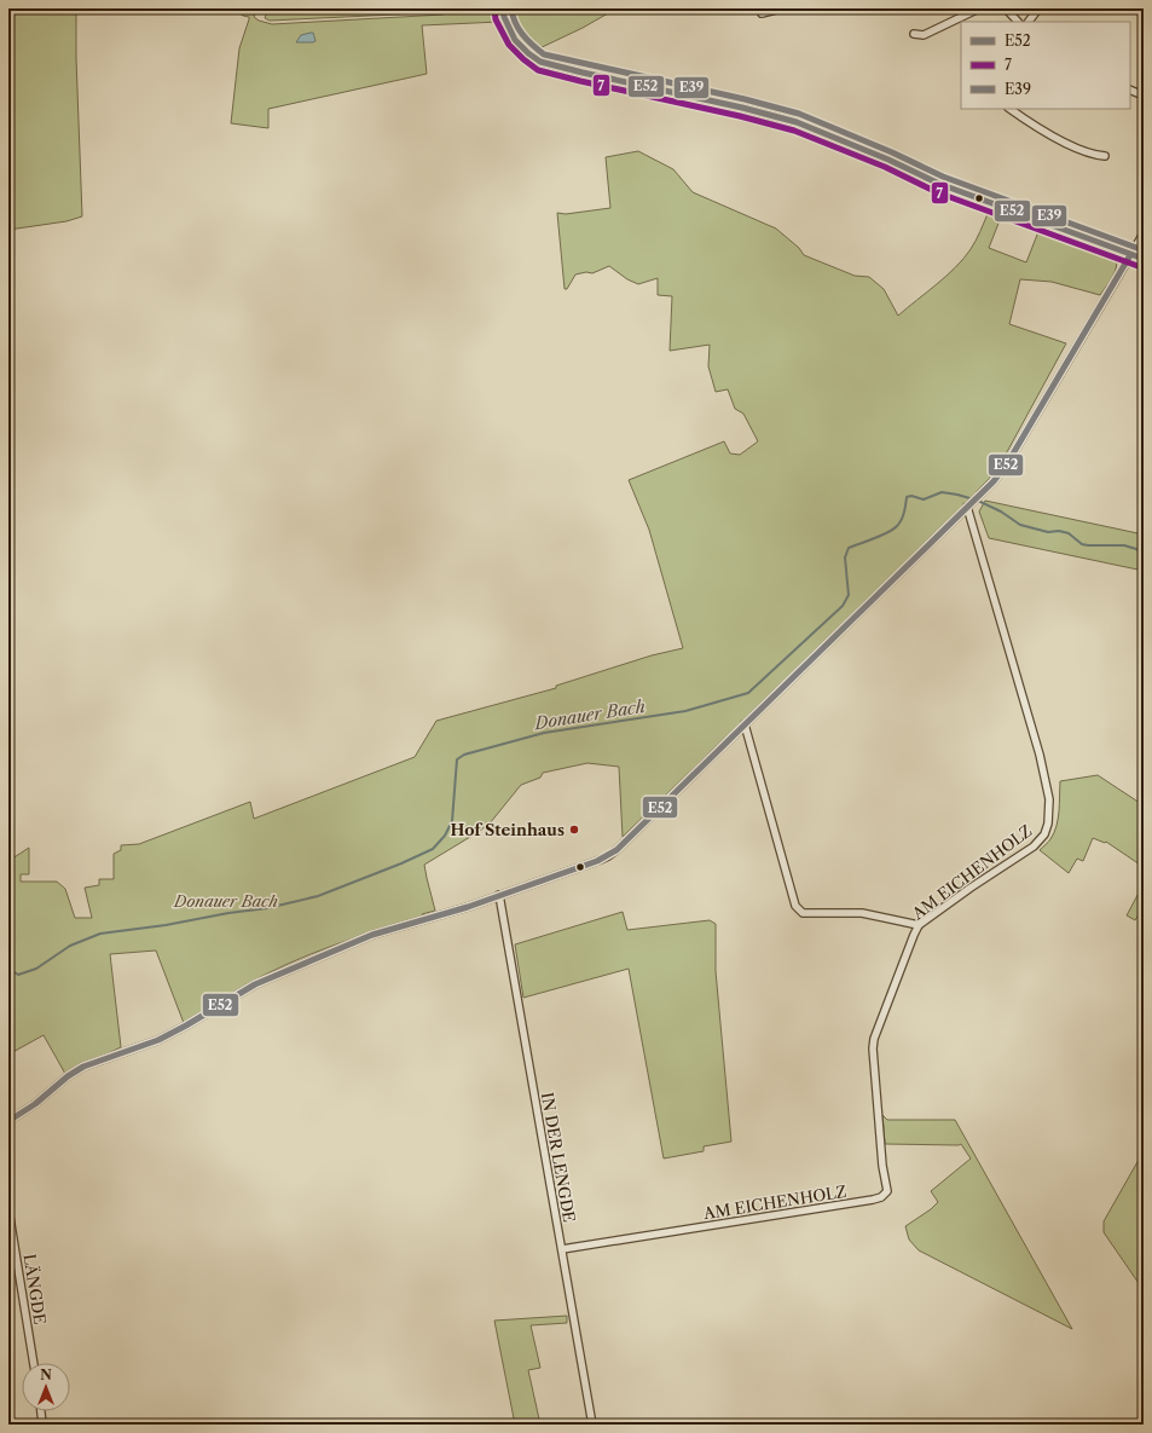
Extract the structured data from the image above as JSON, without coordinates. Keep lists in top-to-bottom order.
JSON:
{
  "streets": {
    "street": ["AM EICHENHOLZ", "IN DER LENGDE", "LÄNGDE"]
  },
  "crossings": [
    ["AM EICHENHOLZ", "IN DER LENGDE"]
  ],
  "water": ["Donauer Bach"],
  "parks": ["Donauer Bach"],
  "places": ["Hof Steinhaus"],
  "lines": ["transit line E52", "transit line E39", "transit line 7"],
  "legend": ["E52", "7", "E39"],
  "north": "top"
}
